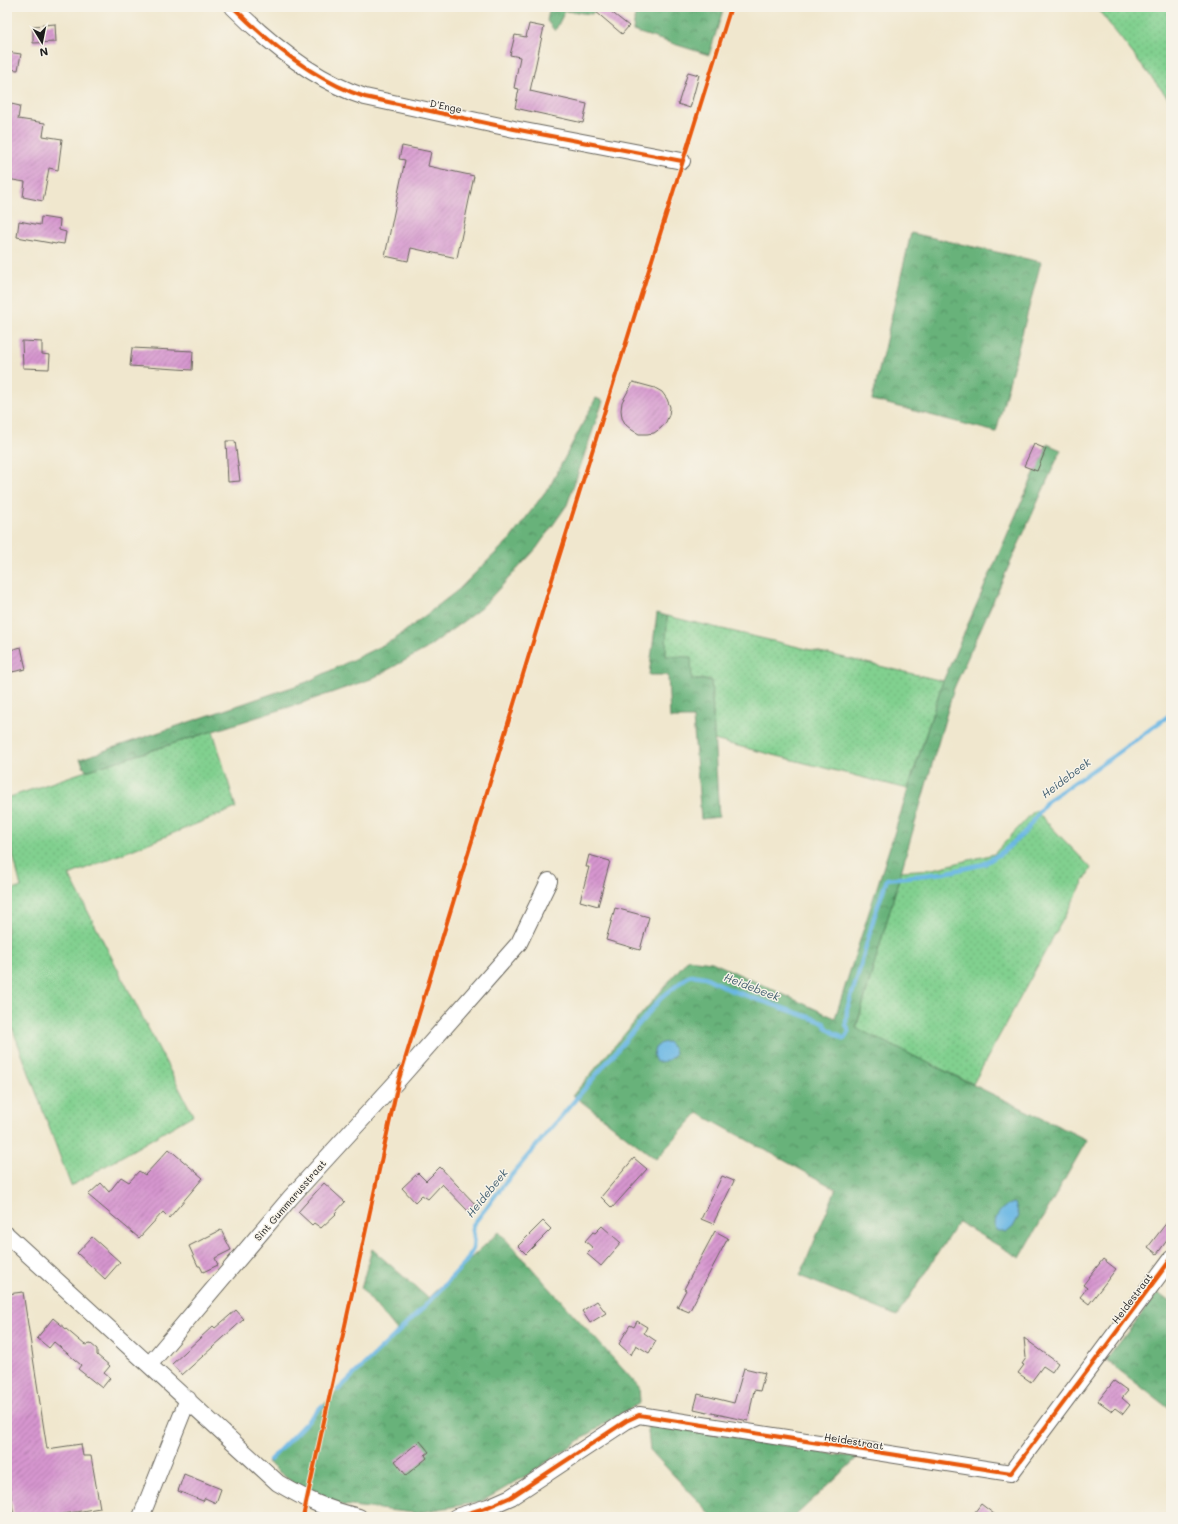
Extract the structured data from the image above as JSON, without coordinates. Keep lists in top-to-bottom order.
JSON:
{
  "streets": {
    "street": ["D'Enge", "Sint Gummarusstraat", "Heidestraat"]
  },
  "water": ["Heidebeek"],
  "north": "bottom"
}
